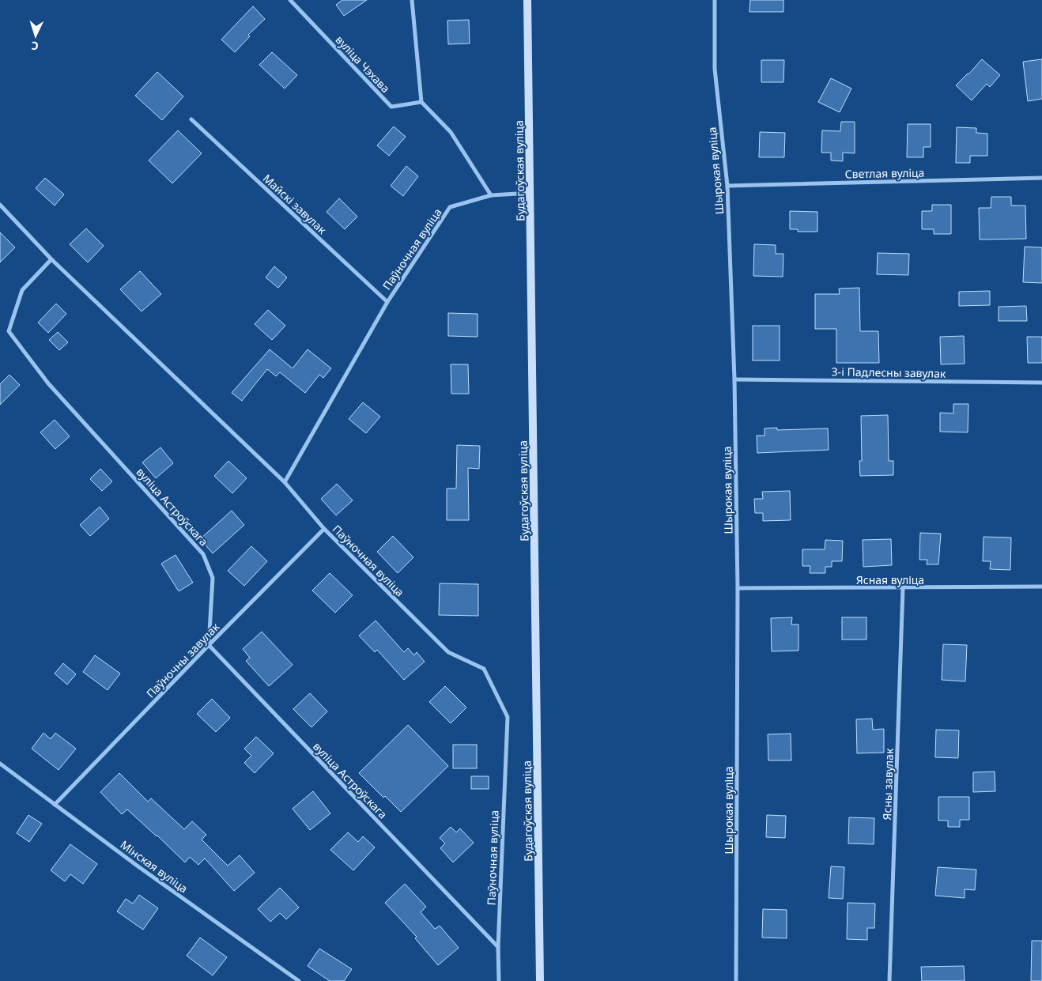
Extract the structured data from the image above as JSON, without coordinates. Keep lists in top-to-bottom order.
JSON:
{
  "streets": {
    "street": [
      "вуліца Чэхава",
      "Будагоўская вуліца",
      "Шырокая вуліца",
      "Светлая вуліца",
      "Майскі завулак",
      "Паўночная вуліца",
      "3-і Падлесны завулак",
      "вуліца Астроўскага",
      "Ясная вуліца",
      "Паўночны завулак",
      "Ясны завулак",
      "Мінская вуліца"
    ]
  },
  "crossings": [
    ["Шырокая вуліца", "Светлая вуліца"],
    ["Шырокая вуліца", "3-і Падлесны завулак"],
    ["Шырокая вуліца", "Ясная вуліца"],
    ["Майскі завулак", "Паўночная вуліца"],
    ["Паўночная вуліца", "вуліца Астроўскага"],
    ["Паўночная вуліца", "Паўночны завулак"],
    ["вуліца Астроўскага", "Паўночны завулак"],
    ["Ясная вуліца", "Ясны завулак"],
    ["Паўночны завулак", "Мінская вуліца"]
  ],
  "north": "bottom"
}
